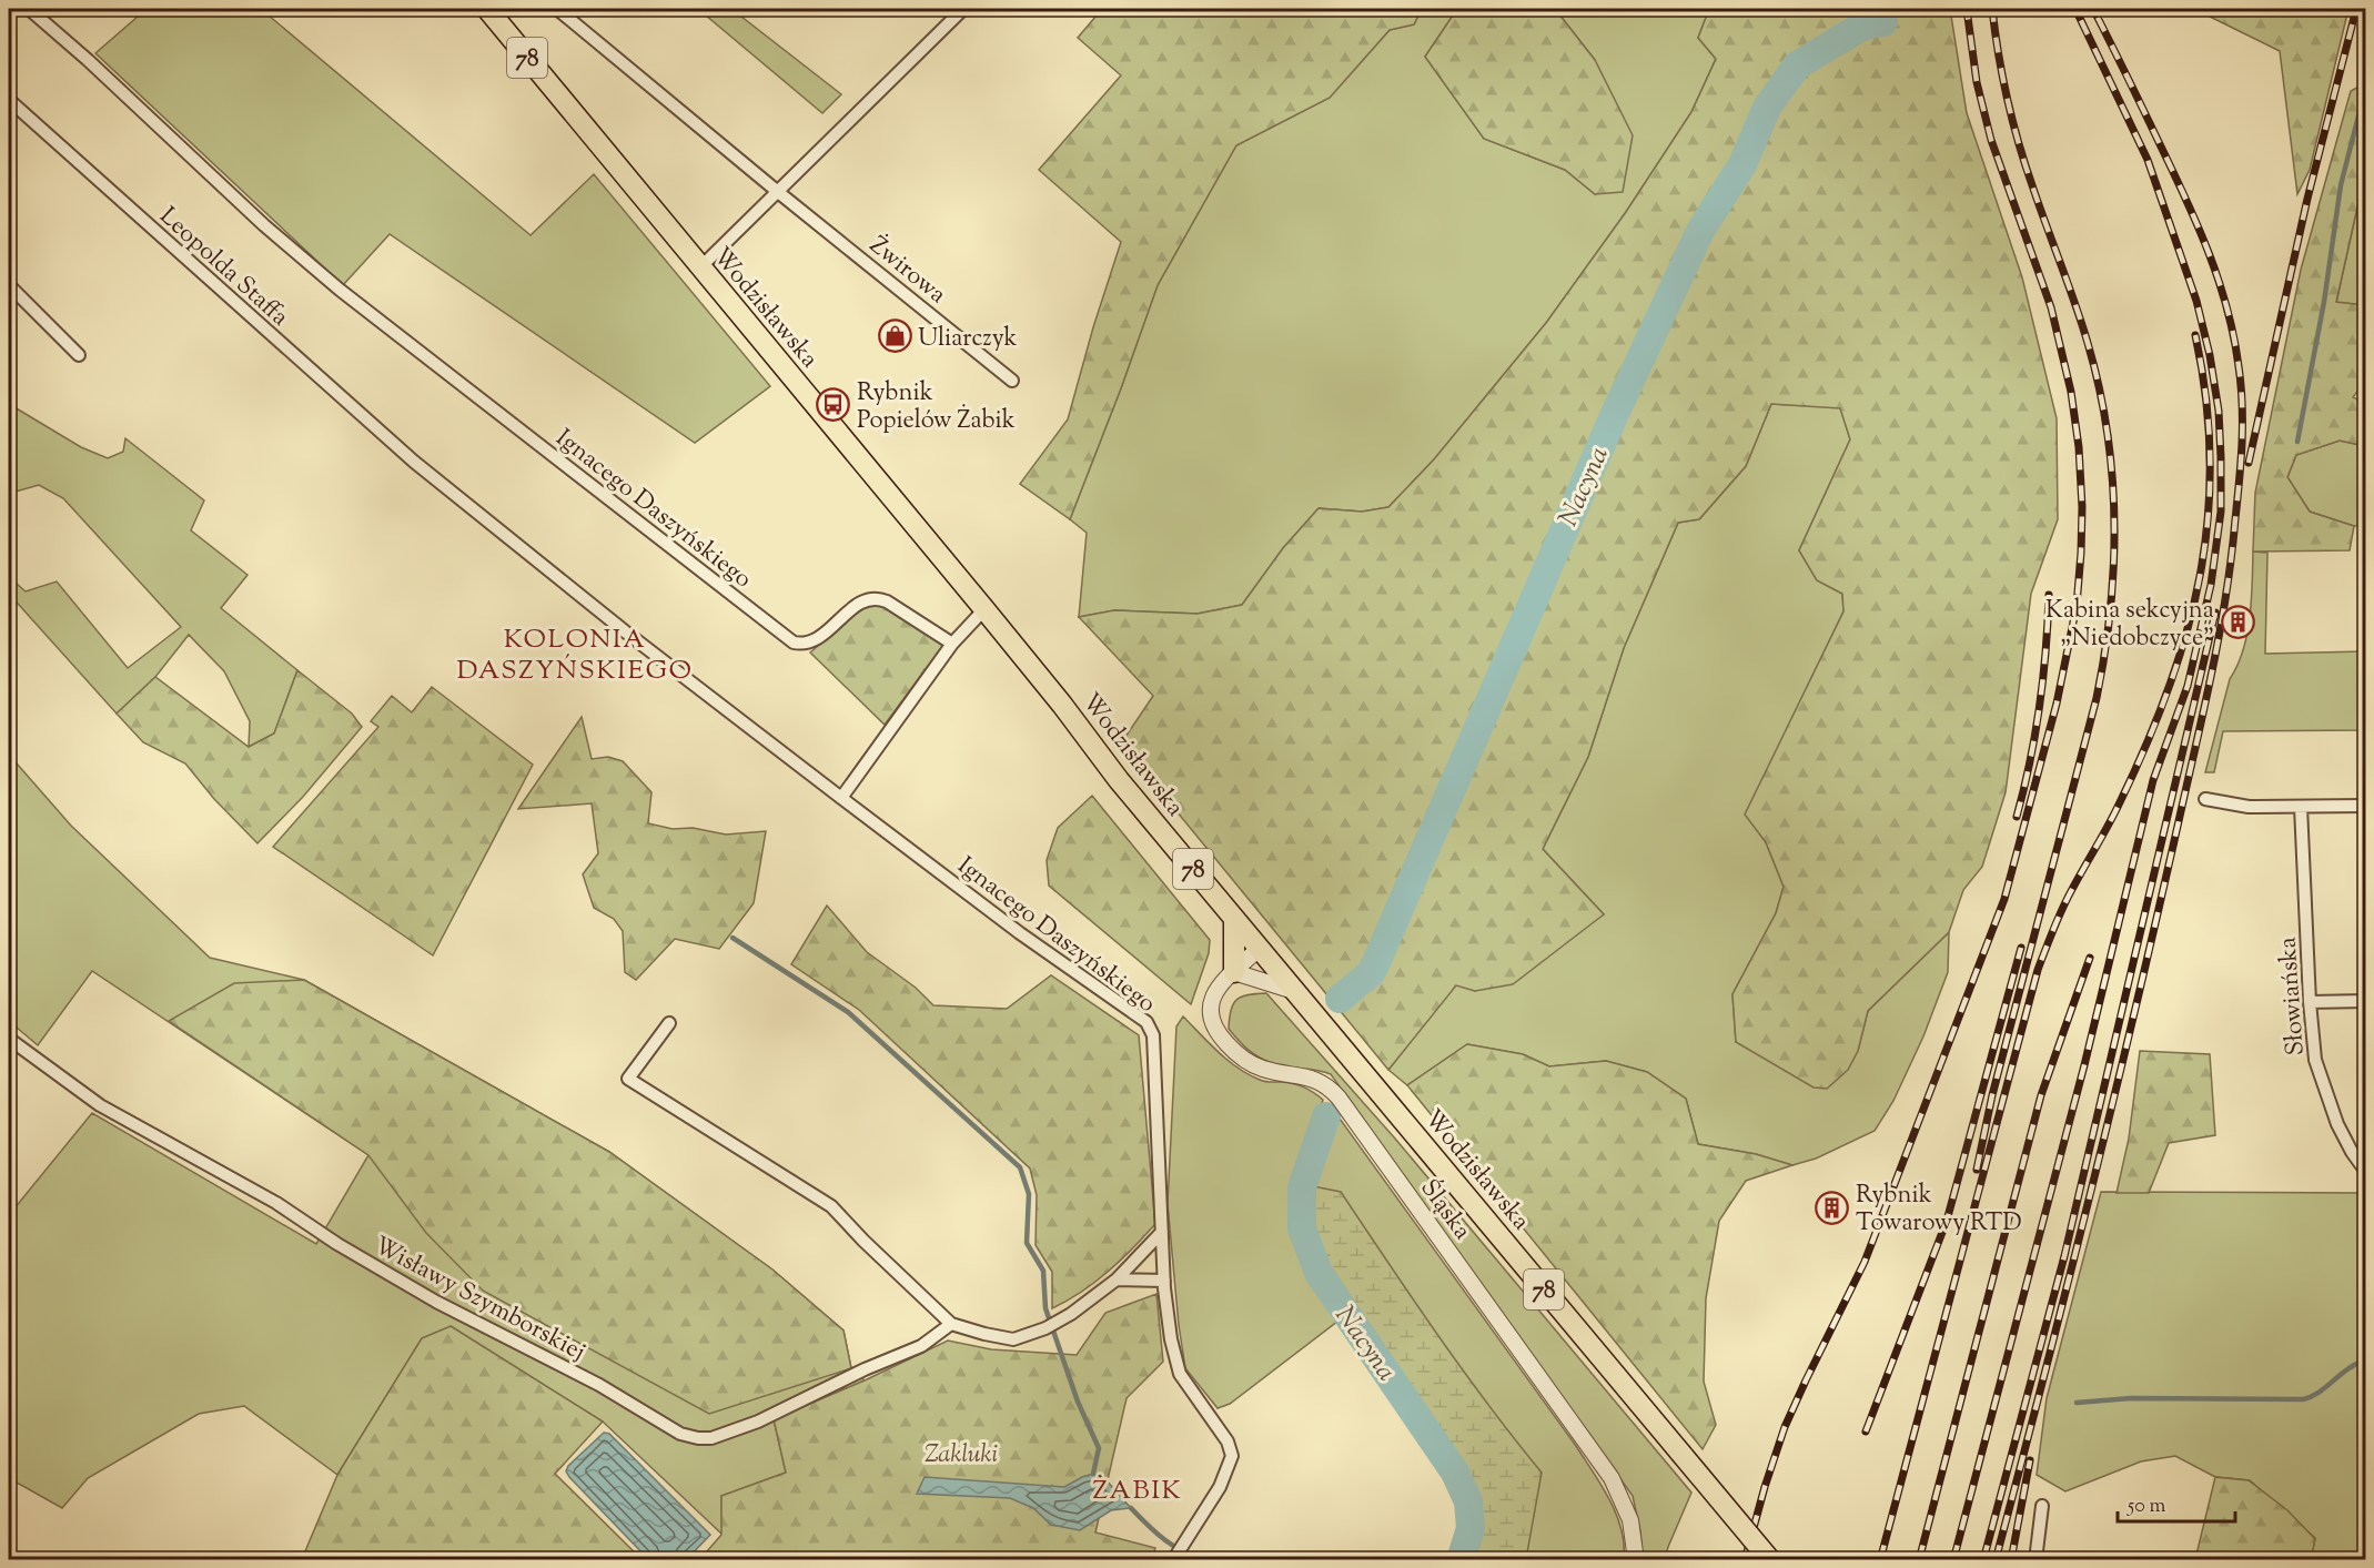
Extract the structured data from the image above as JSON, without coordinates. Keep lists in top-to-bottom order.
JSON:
{
  "streets": {
    "main road": ["78", "Wodzisławska"],
    "street": [
      "Leopolda Staffa",
      "Żwirowa",
      "Ignacego Daszyńskiego",
      "Słowiańska",
      "Śląska",
      "Wisławy Szymborskiej"
    ]
  },
  "crossings": [
    ["Leopolda Staffa", "Ignacego Daszyńskiego"],
    ["Wodzisławska", "Śląska"]
  ],
  "districts": ["KOLONIA DASZYŃSKIEGO", "ŻABIK"],
  "water": ["Nacyna"],
  "parks": ["Zakluki"],
  "places": {
    "shop": ["Uliarczyk"],
    "bus stop": ["Rybnik Popielów Żabik"],
    "building": ["Kabina sekcyjna „Niedobczyce”", "Rybnik Towarowy RTD"]
  },
  "scale_bar": "50 m"
}
